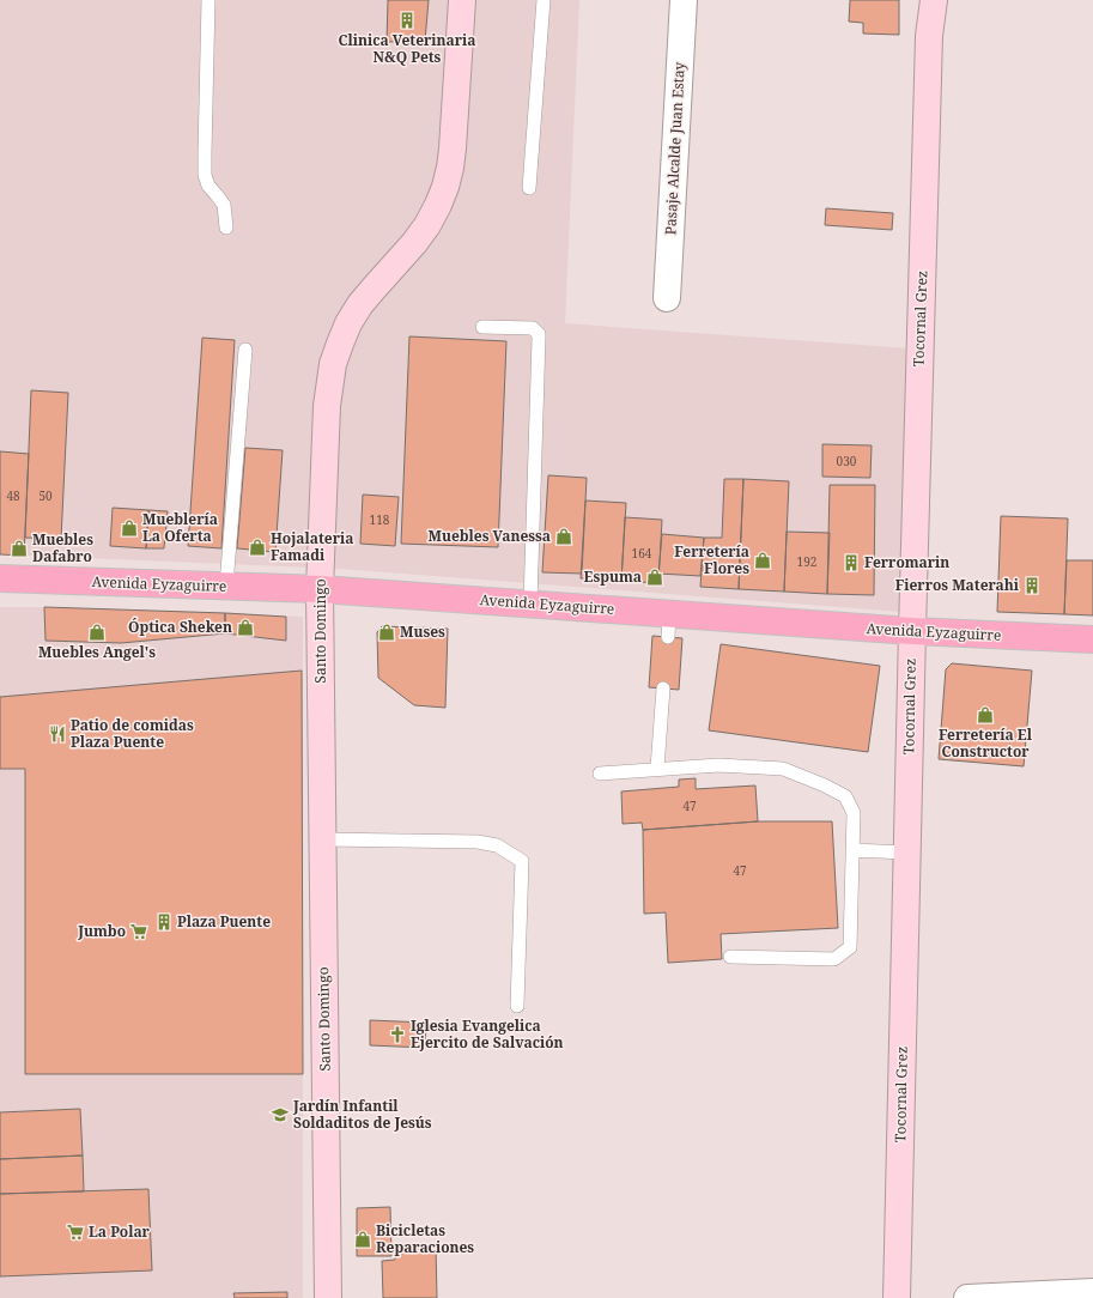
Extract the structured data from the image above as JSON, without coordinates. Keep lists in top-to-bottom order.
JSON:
{
  "streets": {
    "main road": ["Avenida Eyzaguirre"],
    "street": ["Pasaje Alcalde Juan Estay", "Tocornal Grez", "Santo Domingo"]
  },
  "crossings": [
    ["Tocornal Grez", "Avenida Eyzaguirre"],
    ["Avenida Eyzaguirre", "Santo Domingo"]
  ],
  "places": {
    "building": [
      "Clinica Veterinaria N&Q Pets",
      "Ferromarin",
      "Fierros Materahi",
      "Plaza Puente"
    ],
    "shop": [
      "Mueblería La Oferta",
      "Muebles Vanessa",
      "Hojalateria Famadi",
      "Muebles Dafabro",
      "Ferretería Flores",
      "Espuma",
      "Óptica Sheken",
      "Muebles Angel's",
      "Muses",
      "Ferretería El Constructor",
      "Bicicletas Reparaciones"
    ],
    "restaurant": ["Patio de comidas Plaza Puente"],
    "supermarket": ["Jumbo", "La Polar"],
    "church": ["Iglesia Evangelica Ejercito de Salvación"],
    "school or university": ["Jardín Infantil Soldaditos de Jesús"]
  },
  "house_numbers": [
    "030",
    "48",
    "50",
    "118",
    "164",
    "192",
    "47",
    "47"
  ]
}
